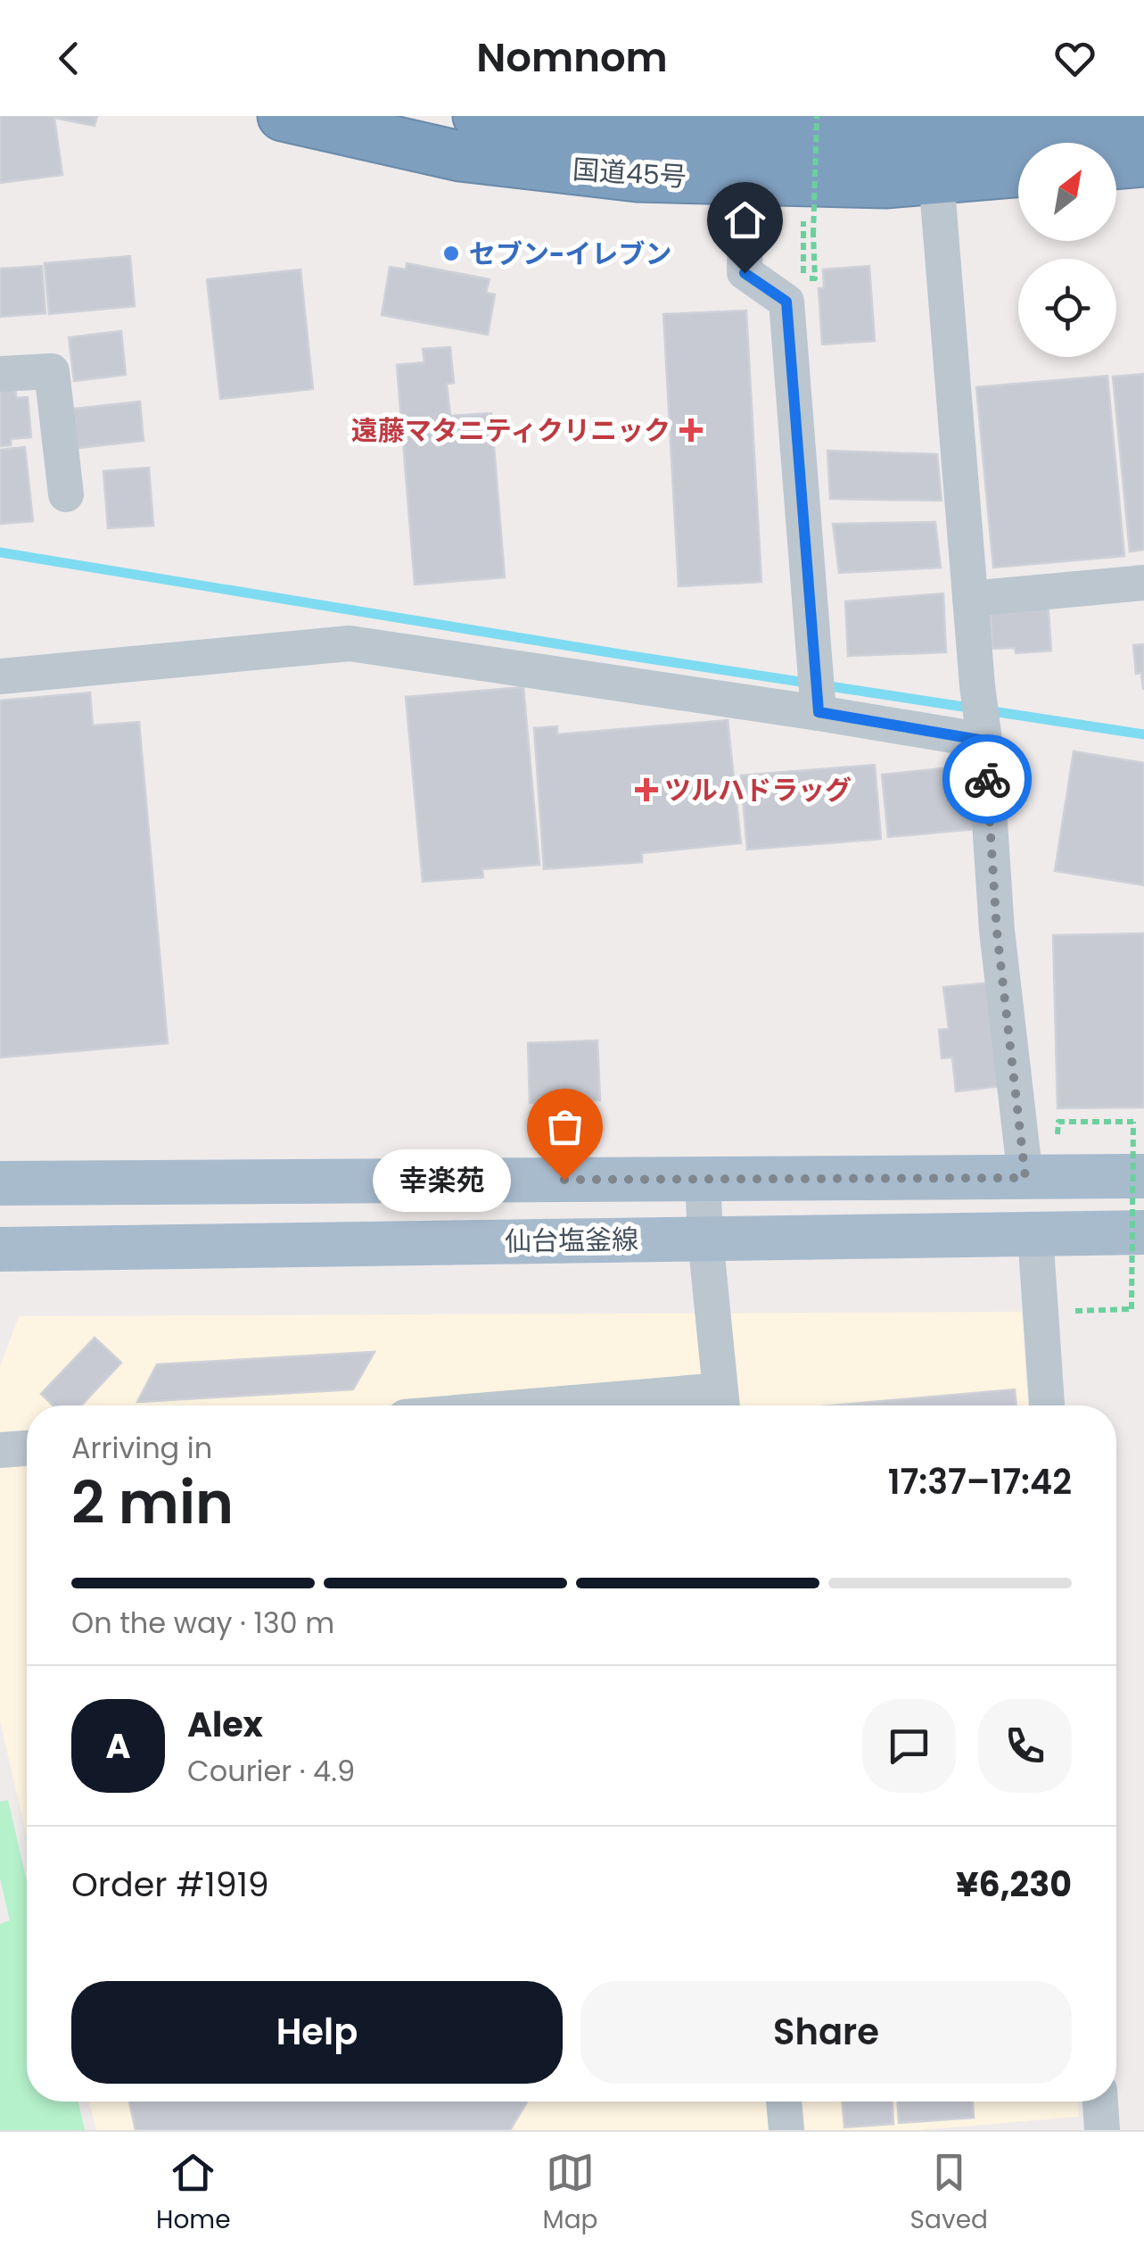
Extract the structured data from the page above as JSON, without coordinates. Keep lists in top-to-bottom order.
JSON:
{
  "streets": {
    "highway": ["国道45号"],
    "main road": ["仙台塩釜線"]
  },
  "places": {
    "other": ["セブン-イレブン", "幸楽苑"],
    "health": ["遠藤マタニティクリニック", "ツルハドラッグ"]
  },
  "north": "top right",
  "page": {
    "header": "Nomnom",
    "bubble": "幸楽苑",
    "heading": ["2 min", "Arriving in", "17:37–17:42"],
    "panel": [
      "Alex",
      "Courier · 4.9",
      "Order #1919",
      "¥6,230"
    ],
    "bar": "On the way · 130 m",
    "round": "A",
    "buttons": ["Help", "Share"],
    "tabs": ["Home", "Map", "Saved"]
  }
}
